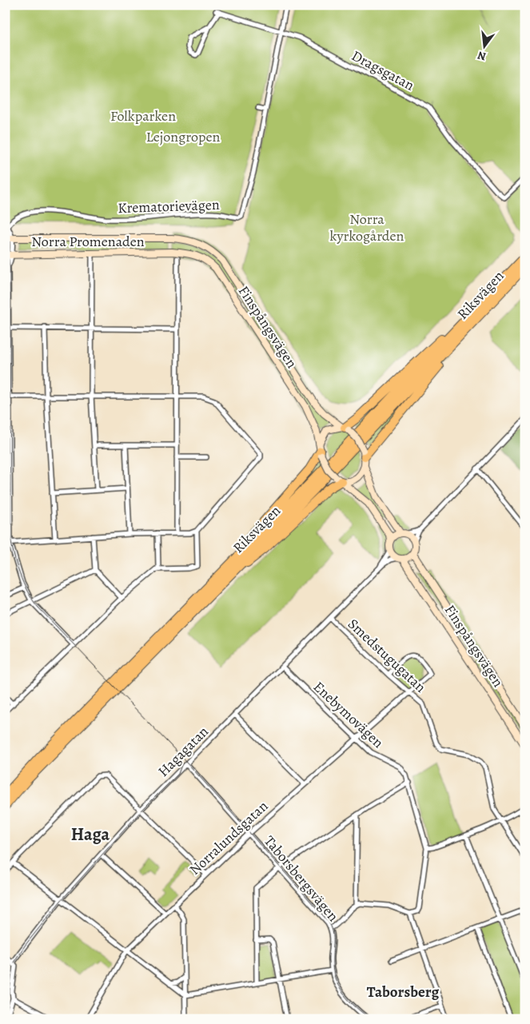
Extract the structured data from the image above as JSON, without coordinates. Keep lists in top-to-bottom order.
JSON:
{
  "streets": {
    "highway": ["Riksvägen"],
    "main road": ["Norra Promenaden", "Finspångsvägen"],
    "street": [
      "Dragsgatan",
      "Krematorievägen",
      "Smedstugugatan",
      "Enebymovägen",
      "Hagagatan",
      "Norralundsgatan",
      "Taborsbergsvägen"
    ]
  },
  "crossings": [
    ["Dragsgatan", "Krematorievägen"],
    ["Krematorievägen", "Norra Promenaden"],
    ["Norra Promenaden", "Finspångsvägen"],
    ["Finspångsvägen", "Hagagatan"],
    ["Smedstugugatan", "Hagagatan"],
    ["Smedstugugatan", "Norralundsgatan"],
    ["Enebymovägen", "Hagagatan"],
    ["Enebymovägen", "Norralundsgatan"],
    ["Hagagatan", "Taborsbergsvägen"],
    ["Norralundsgatan", "Taborsbergsvägen"]
  ],
  "districts": ["Haga", "Taborsberg"],
  "parks": ["Folkparken", "Lejongropen", "Norra kyrkogården"],
  "north": "bottom"
}
